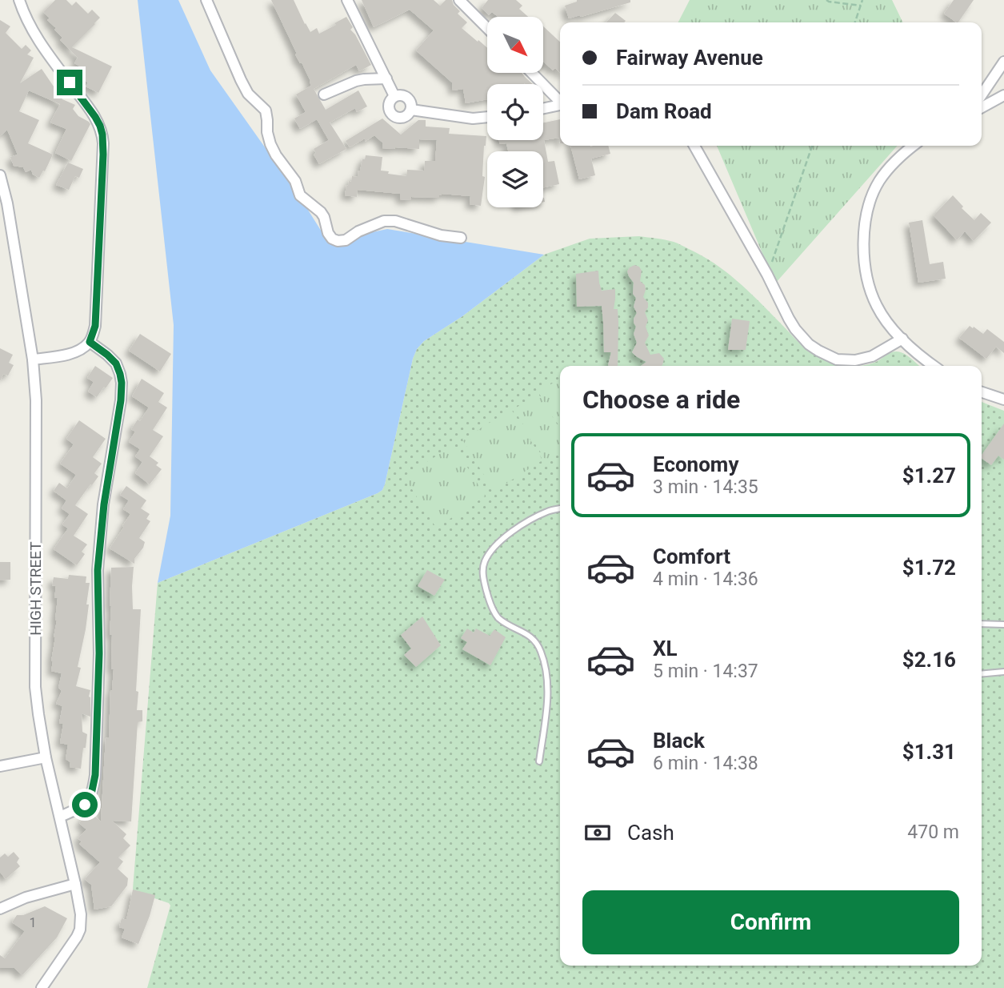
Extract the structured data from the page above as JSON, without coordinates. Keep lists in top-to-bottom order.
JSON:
{
  "streets": {
    "street": ["HIGH STREET"]
  },
  "house_numbers": ["1"],
  "north": "bottom right",
  "page": {
    "banner": ["Fairway Avenue", "Dam Road"],
    "heading": "Choose a ride",
    "list": [
      {
        "name": "Economy",
        "note": "3 min · 14:35",
        "value": "$1.27"
      },
      {
        "name": "Comfort",
        "note": "4 min · 14:36",
        "value": "$1.72"
      },
      {
        "name": "XL",
        "note": "5 min · 14:37",
        "value": "$2.16"
      },
      {
        "name": "Black",
        "note": "6 min · 14:38",
        "value": "$1.31"
      }
    ],
    "pay": ["Cash", "470 m"],
    "buttons": "Confirm"
  }
}
